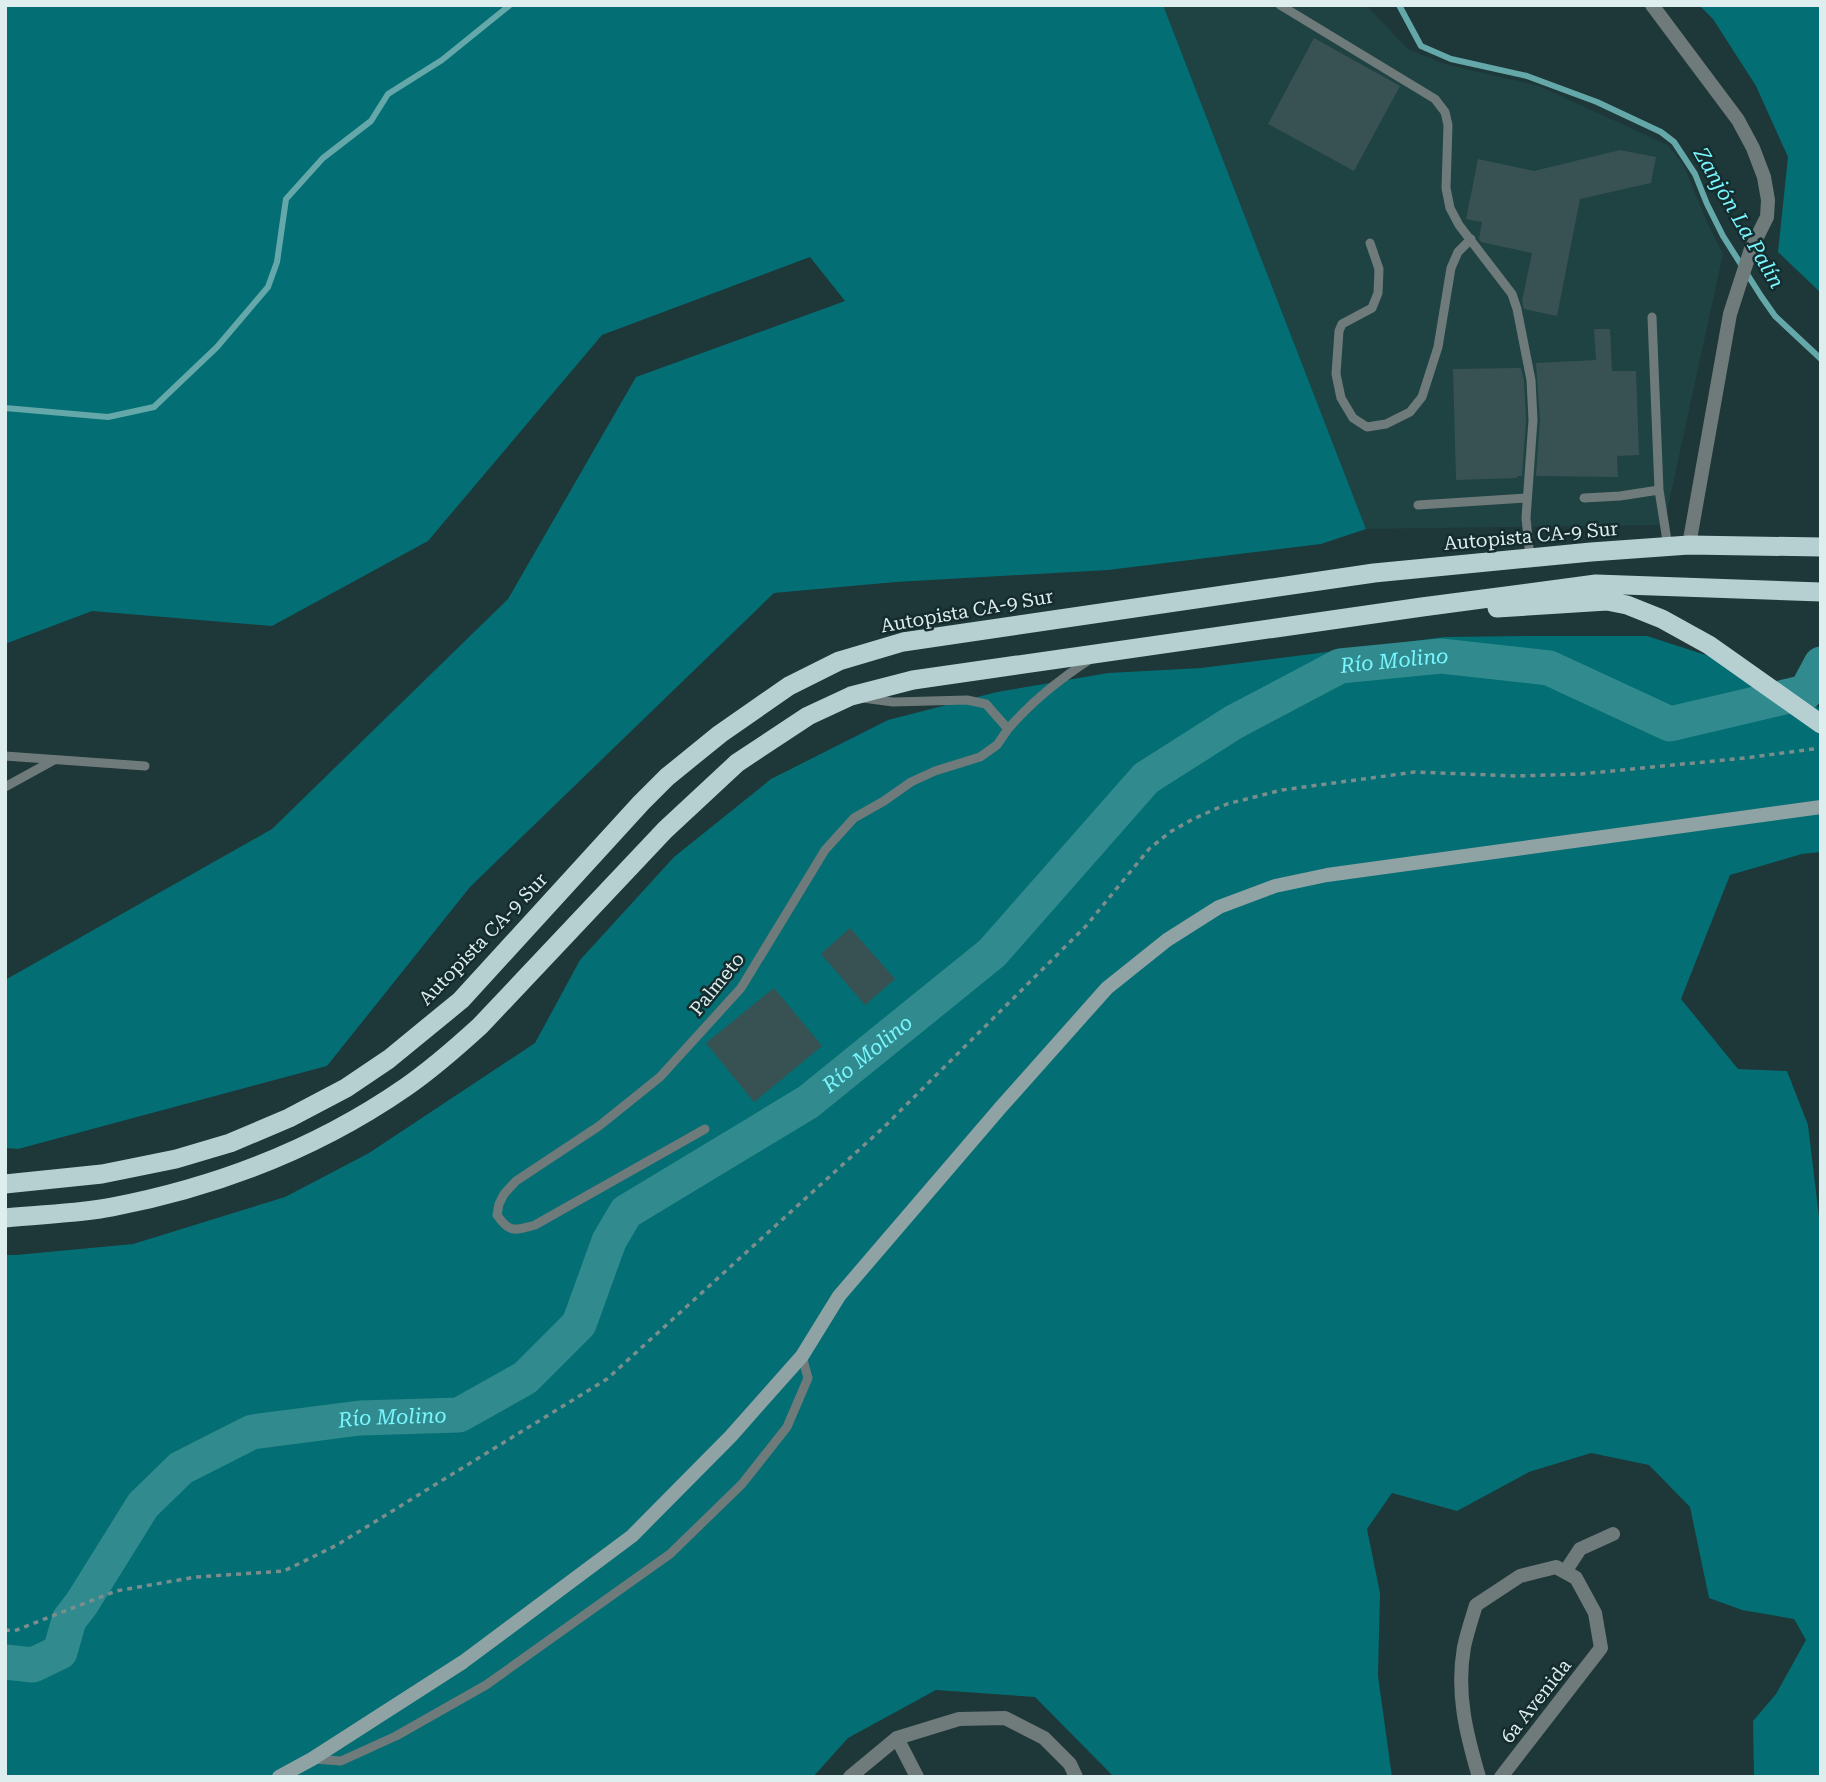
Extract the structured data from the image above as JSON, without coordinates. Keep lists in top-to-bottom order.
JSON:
{
  "streets": {
    "highway": ["Autopista CA-9 Sur"],
    "street": ["6a Avenida"],
    "lane": ["Palmeto"]
  },
  "water": ["Zanjón La Palín", "Río Molino"]
}
